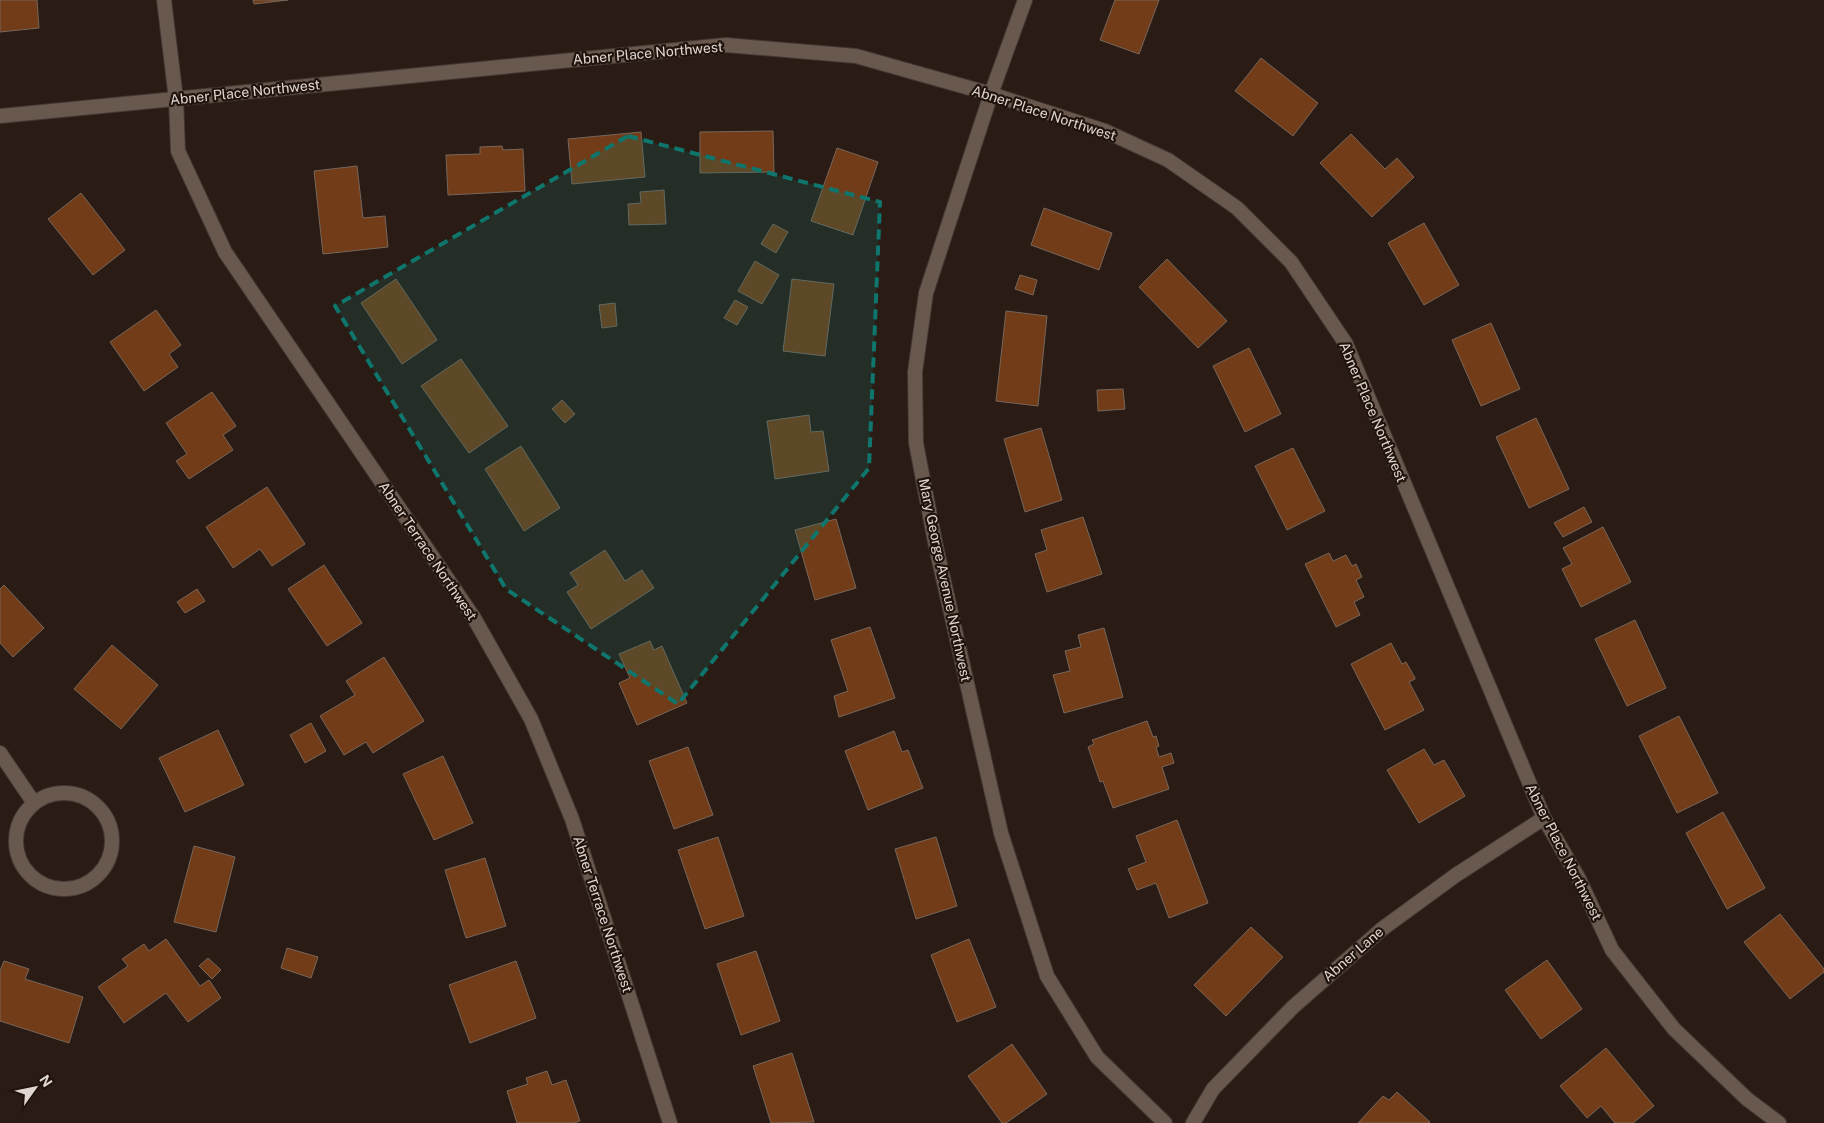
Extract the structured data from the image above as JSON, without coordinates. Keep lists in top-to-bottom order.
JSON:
{
  "streets": {
    "street": [
      "Abner Place Northwest",
      "Abner Terrace Northwest",
      "Mary George Avenue Northwest",
      "Abner Lane"
    ]
  },
  "crossings": [
    ["Abner Place Northwest", "Abner Terrace Northwest"],
    ["Abner Place Northwest", "Mary George Avenue Northwest"],
    ["Abner Place Northwest", "Abner Lane"]
  ],
  "north": "top right"
}
